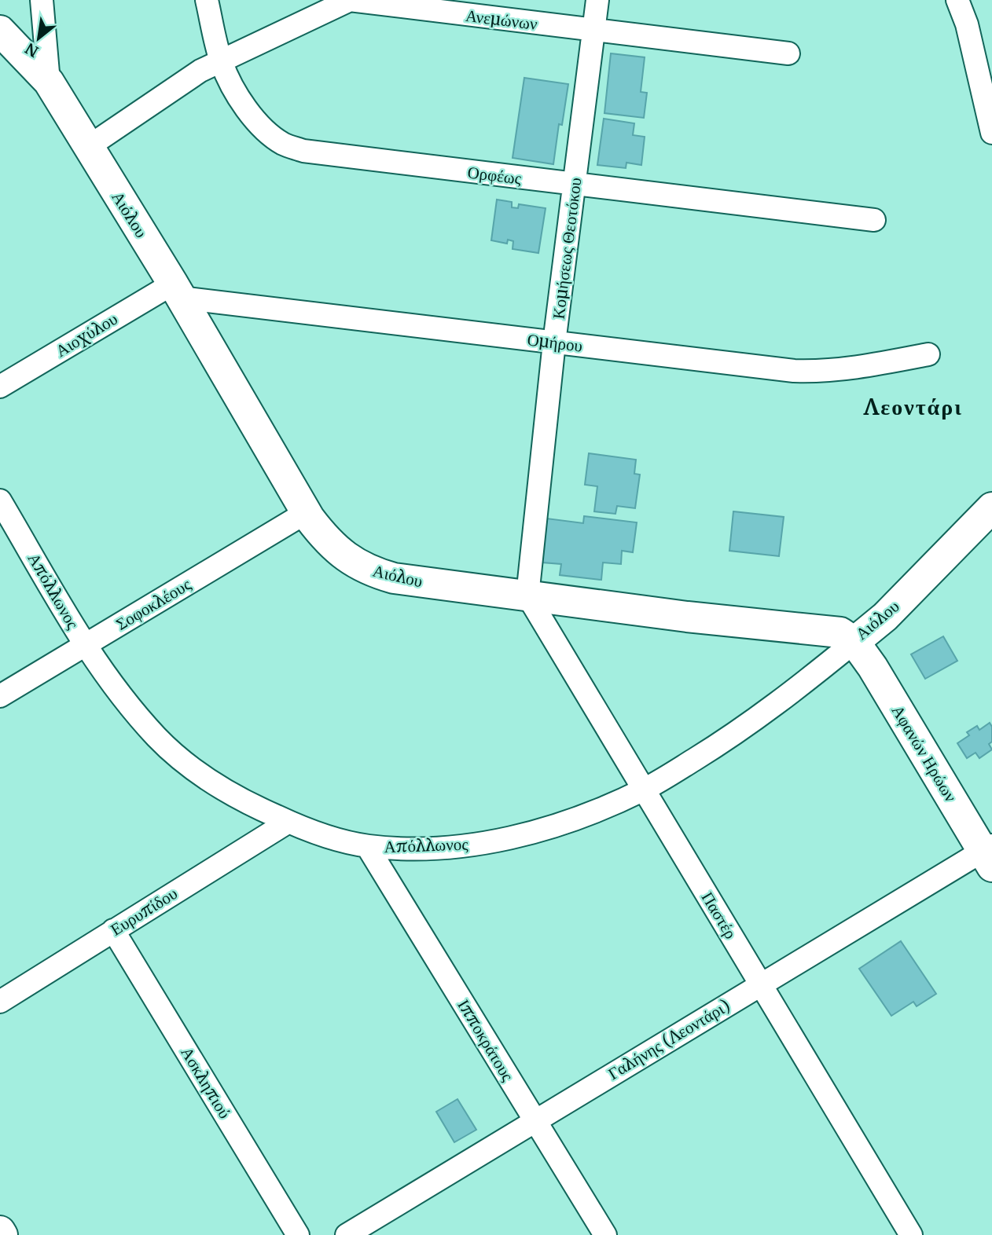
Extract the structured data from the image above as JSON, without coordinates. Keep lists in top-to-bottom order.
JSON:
{
  "streets": {
    "street": [
      "Ανεμώνων",
      "Ορφέως",
      "Αιόλου",
      "Κομήσεως Θεοτόκου",
      "Αιοχύλου",
      "Ομήρου",
      "Απόλλωνος",
      "Σοφοκλέους",
      "Αφανών Ηρώων",
      "Ευρυπίδου",
      "Παστέρ",
      "Γαλήνης (Λεοντάρι)",
      "Ιπποκράτους",
      "Ασκληπιού"
    ]
  },
  "crossings": [
    ["Ανεμώνων", "Ορφέως"],
    ["Ανεμώνων", "Αιόλου"],
    ["Ανεμώνων", "Κομήσεως Θεοτόκου"],
    ["Ορφέως", "Κομήσεως Θεοτόκου"],
    ["Αιόλου", "Κομήσεως Θεοτόκου"],
    ["Αιόλου", "Αιοχύλου"],
    ["Αιόλου", "Ομήρου"],
    ["Αιόλου", "Απόλλωνος"],
    ["Αιόλου", "Σοφοκλέους"],
    ["Αιόλου", "Αφανών Ηρώων"],
    ["Αιόλου", "Παστέρ"],
    ["Κομήσεως Θεοτόκου", "Ομήρου"],
    ["Κομήσεως Θεοτόκου", "Παστέρ"],
    ["Αιοχύλου", "Ομήρου"],
    ["Απόλλωνος", "Σοφοκλέους"],
    ["Απόλλωνος", "Αφανών Ηρώων"],
    ["Απόλλωνος", "Ευρυπίδου"],
    ["Απόλλωνος", "Παστέρ"],
    ["Απόλλωνος", "Ιπποκράτους"],
    ["Αφανών Ηρώων", "Γαλήνης (Λεοντάρι)"],
    ["Ευρυπίδου", "Ασκληπιού"],
    ["Παστέρ", "Γαλήνης (Λεοντάρι)"],
    ["Γαλήνης (Λεοντάρι)", "Ιπποκράτους"]
  ],
  "districts": ["Λεοντάρι"],
  "north": "bottom left"
}
